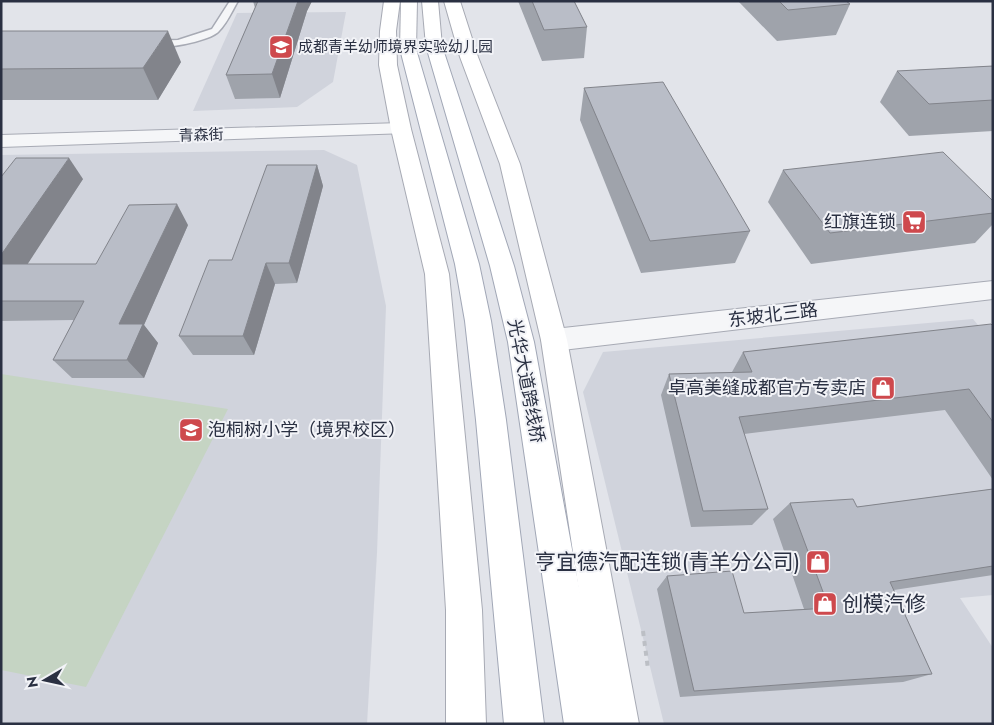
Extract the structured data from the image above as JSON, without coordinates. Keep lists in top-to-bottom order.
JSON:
{
  "streets": {
    "main road": ["光华大道跨线桥"],
    "street": ["青森街", "东坡北三路"]
  },
  "places": {
    "school or university": ["成都青羊幼师境界实验幼儿园", "泡桐树小学（境界校区）"],
    "supermarket": ["红旗连锁"],
    "shop": ["卓高美缝成都官方专卖店", "亨宜德汽配连锁(青羊分公司)", "创模汽修"]
  },
  "north": "left"
}
